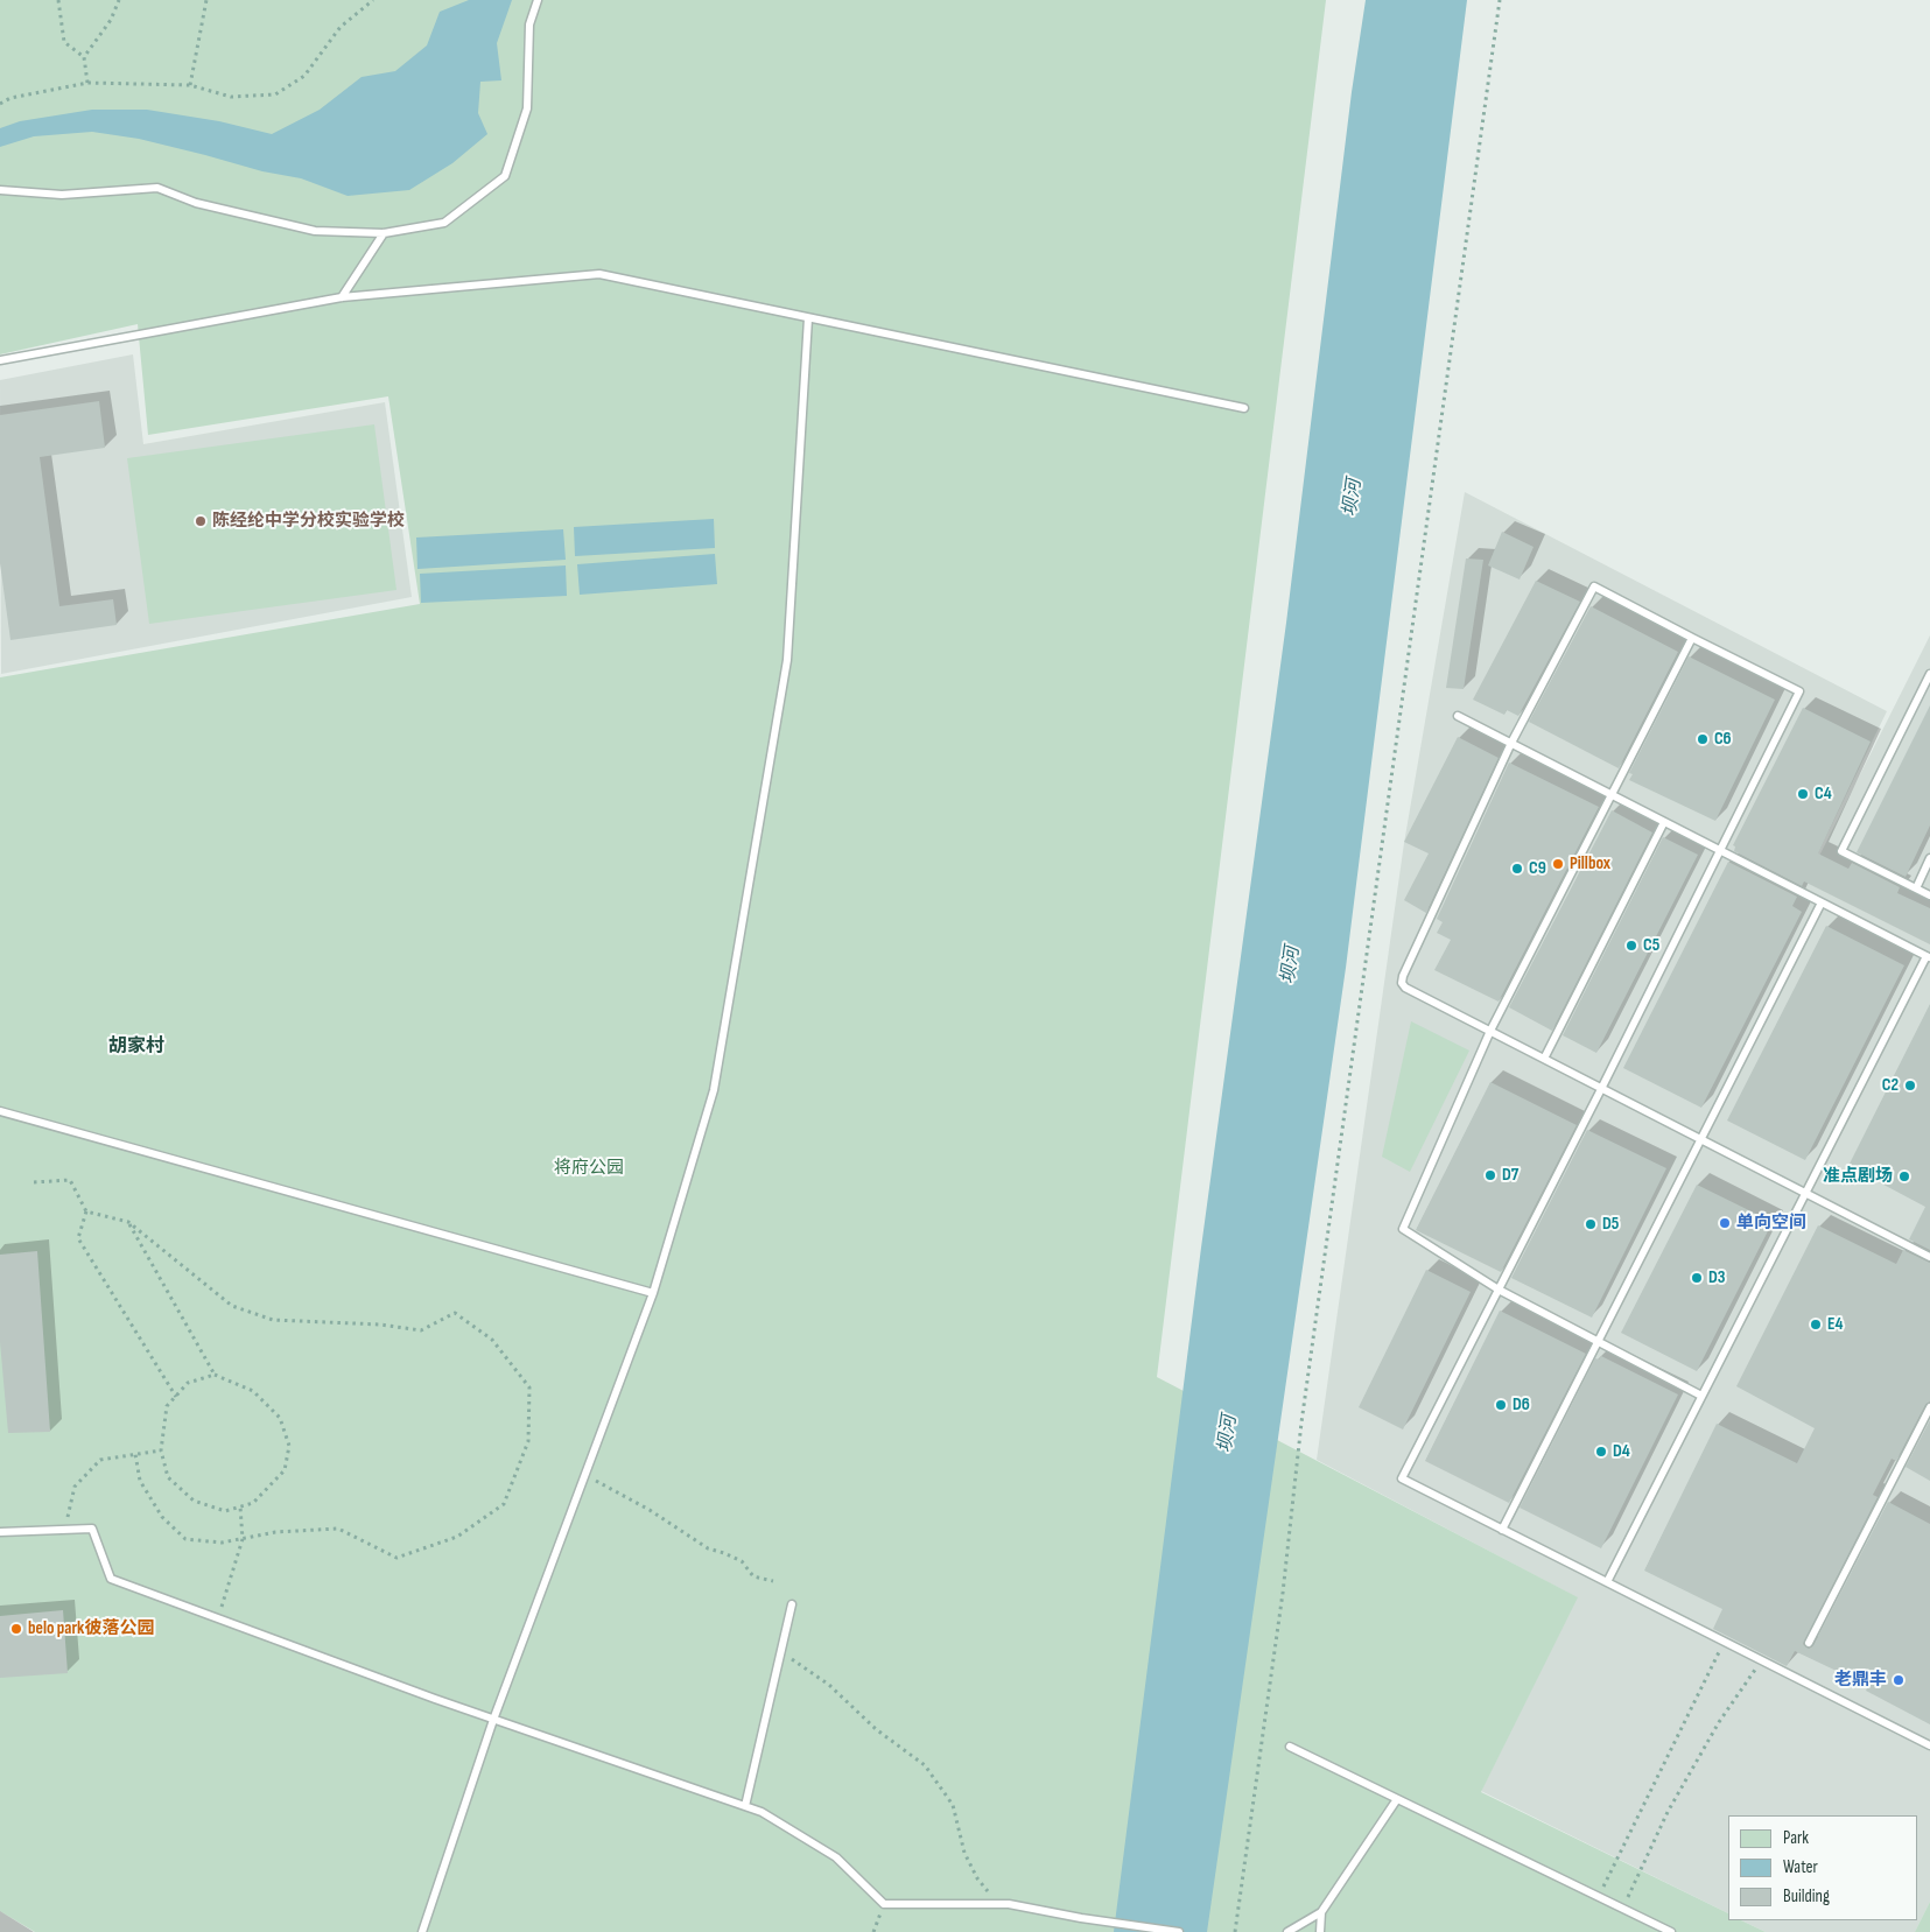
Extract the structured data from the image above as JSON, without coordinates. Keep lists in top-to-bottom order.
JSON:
{
  "districts": ["胡家村"],
  "water": ["坝河"],
  "parks": ["将府公园"],
  "places": [
    "陈经纶中学分校实验学校",
    "C6",
    "C4",
    "Pillbox",
    "C9",
    "C5",
    "C2",
    "D7",
    "准点剧场",
    "单向空间",
    "D5",
    "D3",
    "E4",
    "D6",
    "D4",
    "belo park彼落公园",
    "老鼎丰"
  ],
  "legend": ["Park", "Water", "Building"]
}
